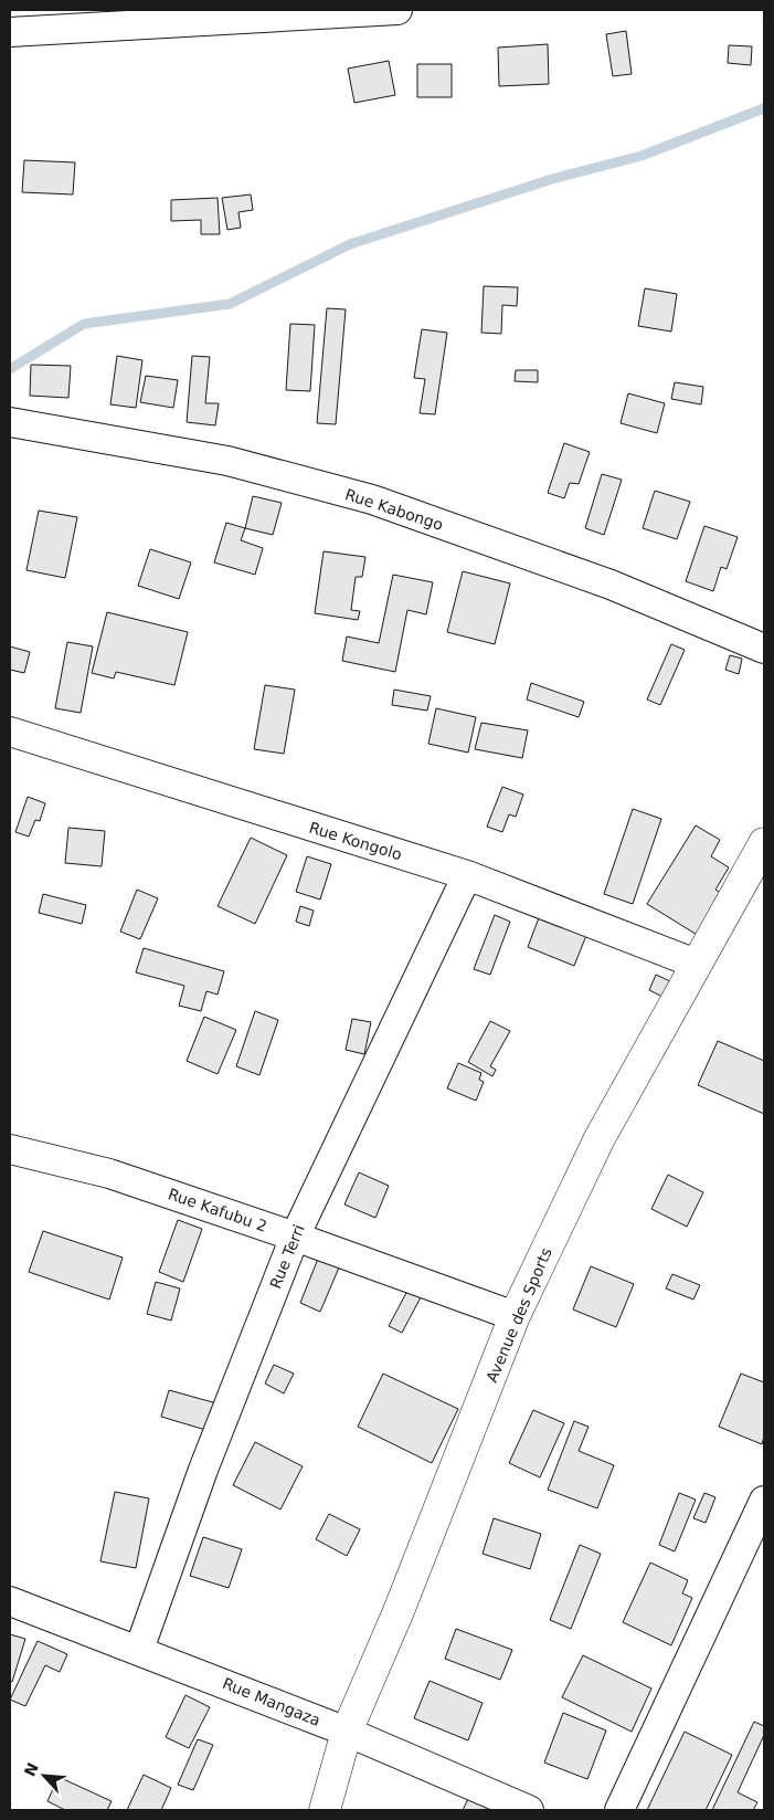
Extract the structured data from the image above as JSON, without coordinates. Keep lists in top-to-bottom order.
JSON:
{
  "streets": {
    "street": [
      "Rue Kabongo",
      "Rue Kongolo",
      "Rue Kafubu 2",
      "Rue Terri",
      "Avenue des Sports",
      "Rue Mangaza"
    ]
  },
  "crossings": [
    ["Rue Kongolo", "Rue Terri"],
    ["Rue Kongolo", "Avenue des Sports"],
    ["Rue Kafubu 2", "Rue Terri"],
    ["Rue Kafubu 2", "Avenue des Sports"],
    ["Rue Terri", "Rue Mangaza"],
    ["Avenue des Sports", "Rue Mangaza"]
  ],
  "north": "top left"
}
